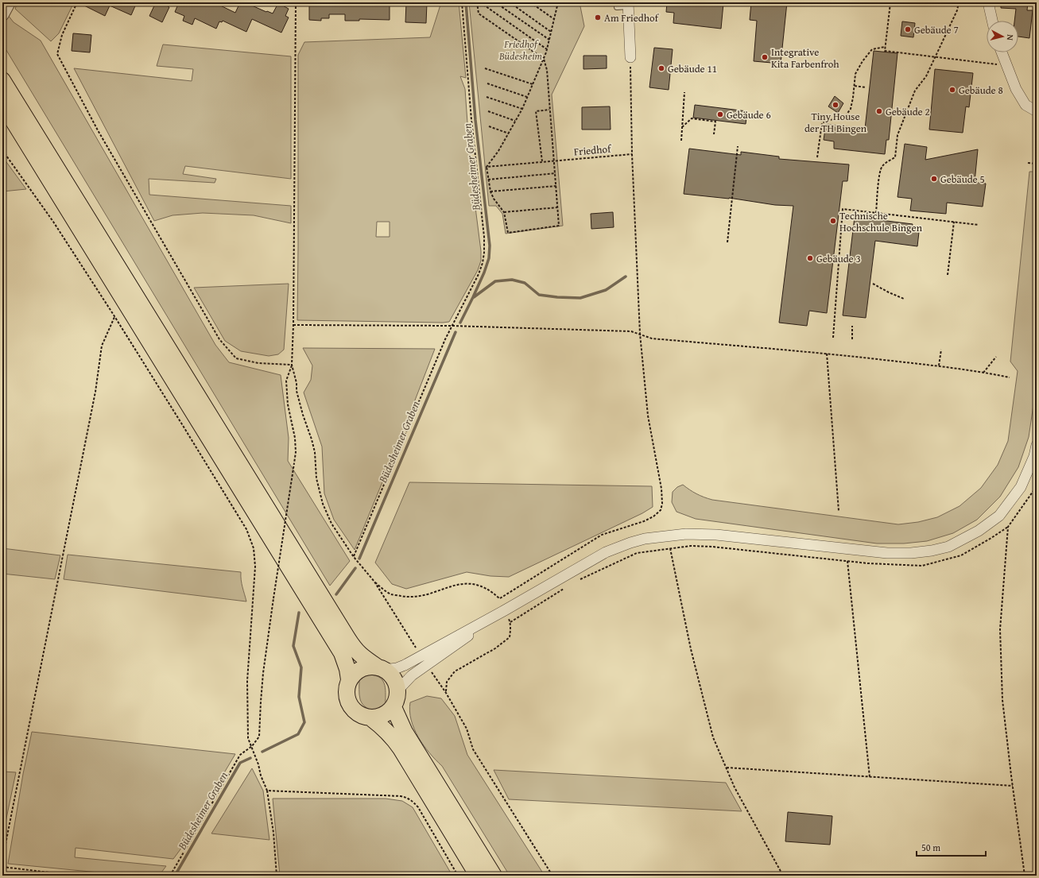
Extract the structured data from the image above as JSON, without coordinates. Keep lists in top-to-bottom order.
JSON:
{
  "streets": {
    "path": ["Friedhof"]
  },
  "water": ["Büdesheimer Graben"],
  "parks": ["Friedhof Büdesheim"],
  "places": [
    "Am Friedhof",
    "Gebäude 7",
    "Integrative Kita Farbenfroh",
    "Gebäude 11",
    "Gebäude 8",
    "Tiny House der TH Bingen",
    "Gebäude 2",
    "Gebäude 6",
    "Gebäude 5",
    "Technische Hochschule Bingen",
    "Gebäude 3"
  ],
  "scale_bar": "50 m",
  "north": "right"
}
